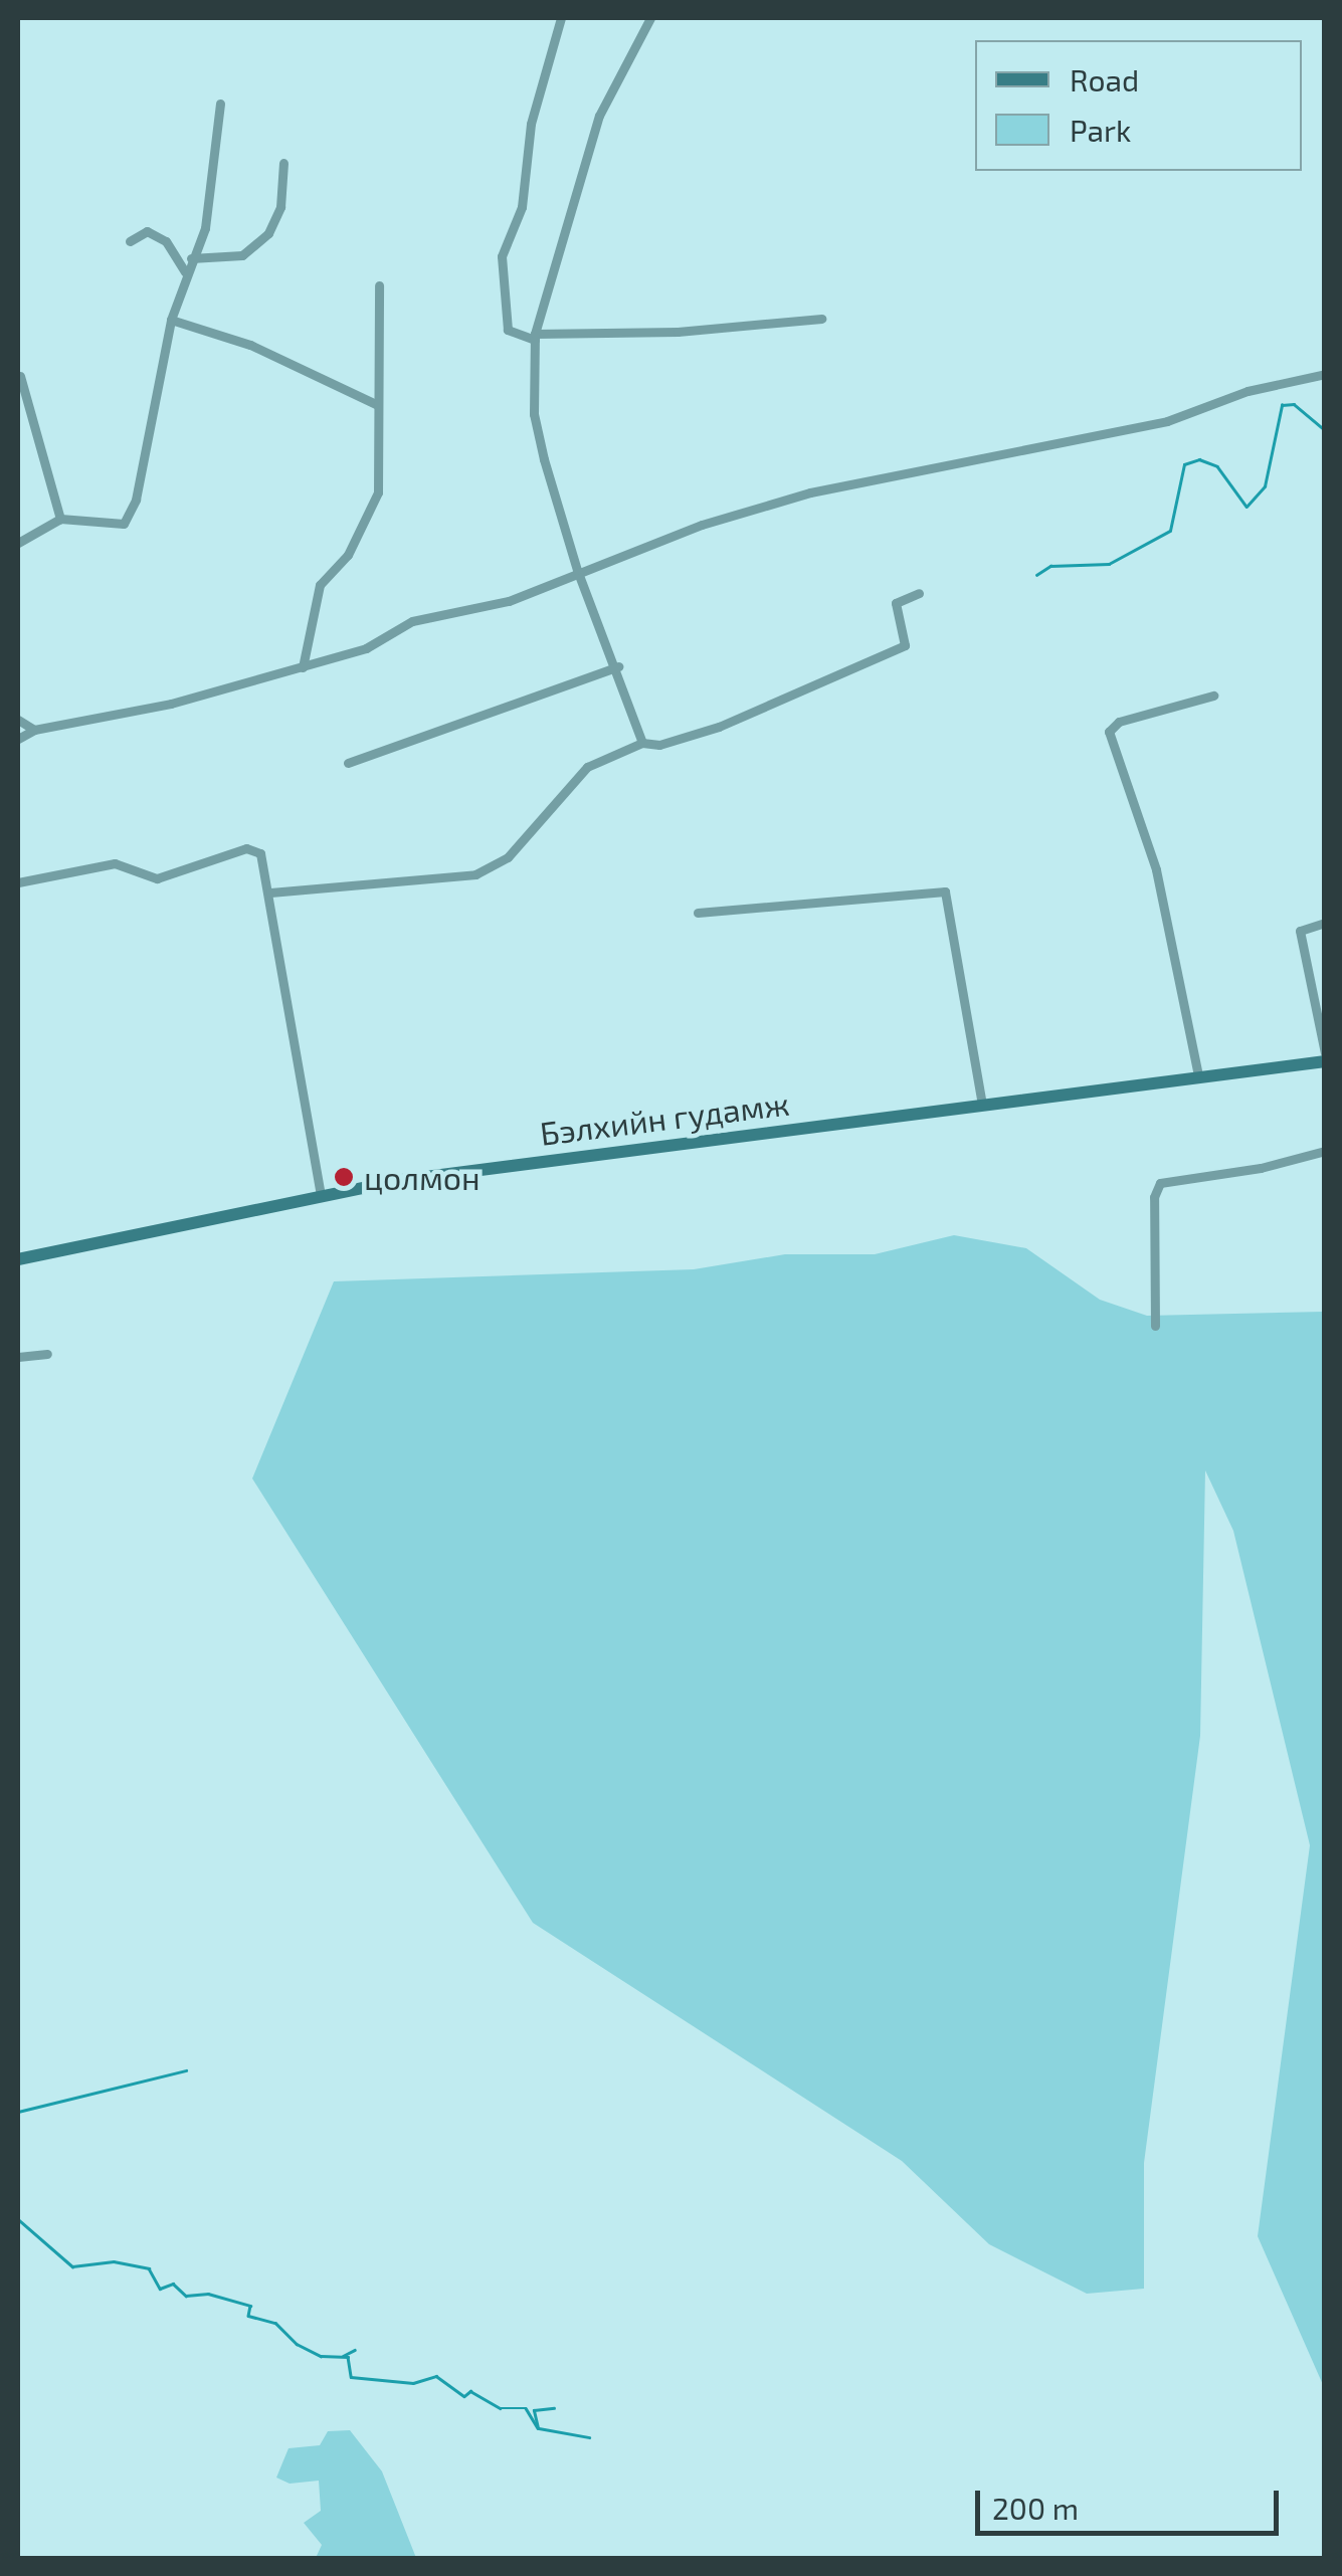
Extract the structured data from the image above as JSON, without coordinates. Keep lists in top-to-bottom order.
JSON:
{
  "streets": {
    "main road": ["Бэлхийн гудамж"]
  },
  "places": ["цолмон"],
  "legend": ["Road", "Park"],
  "scale_bar": "200 m"
}
